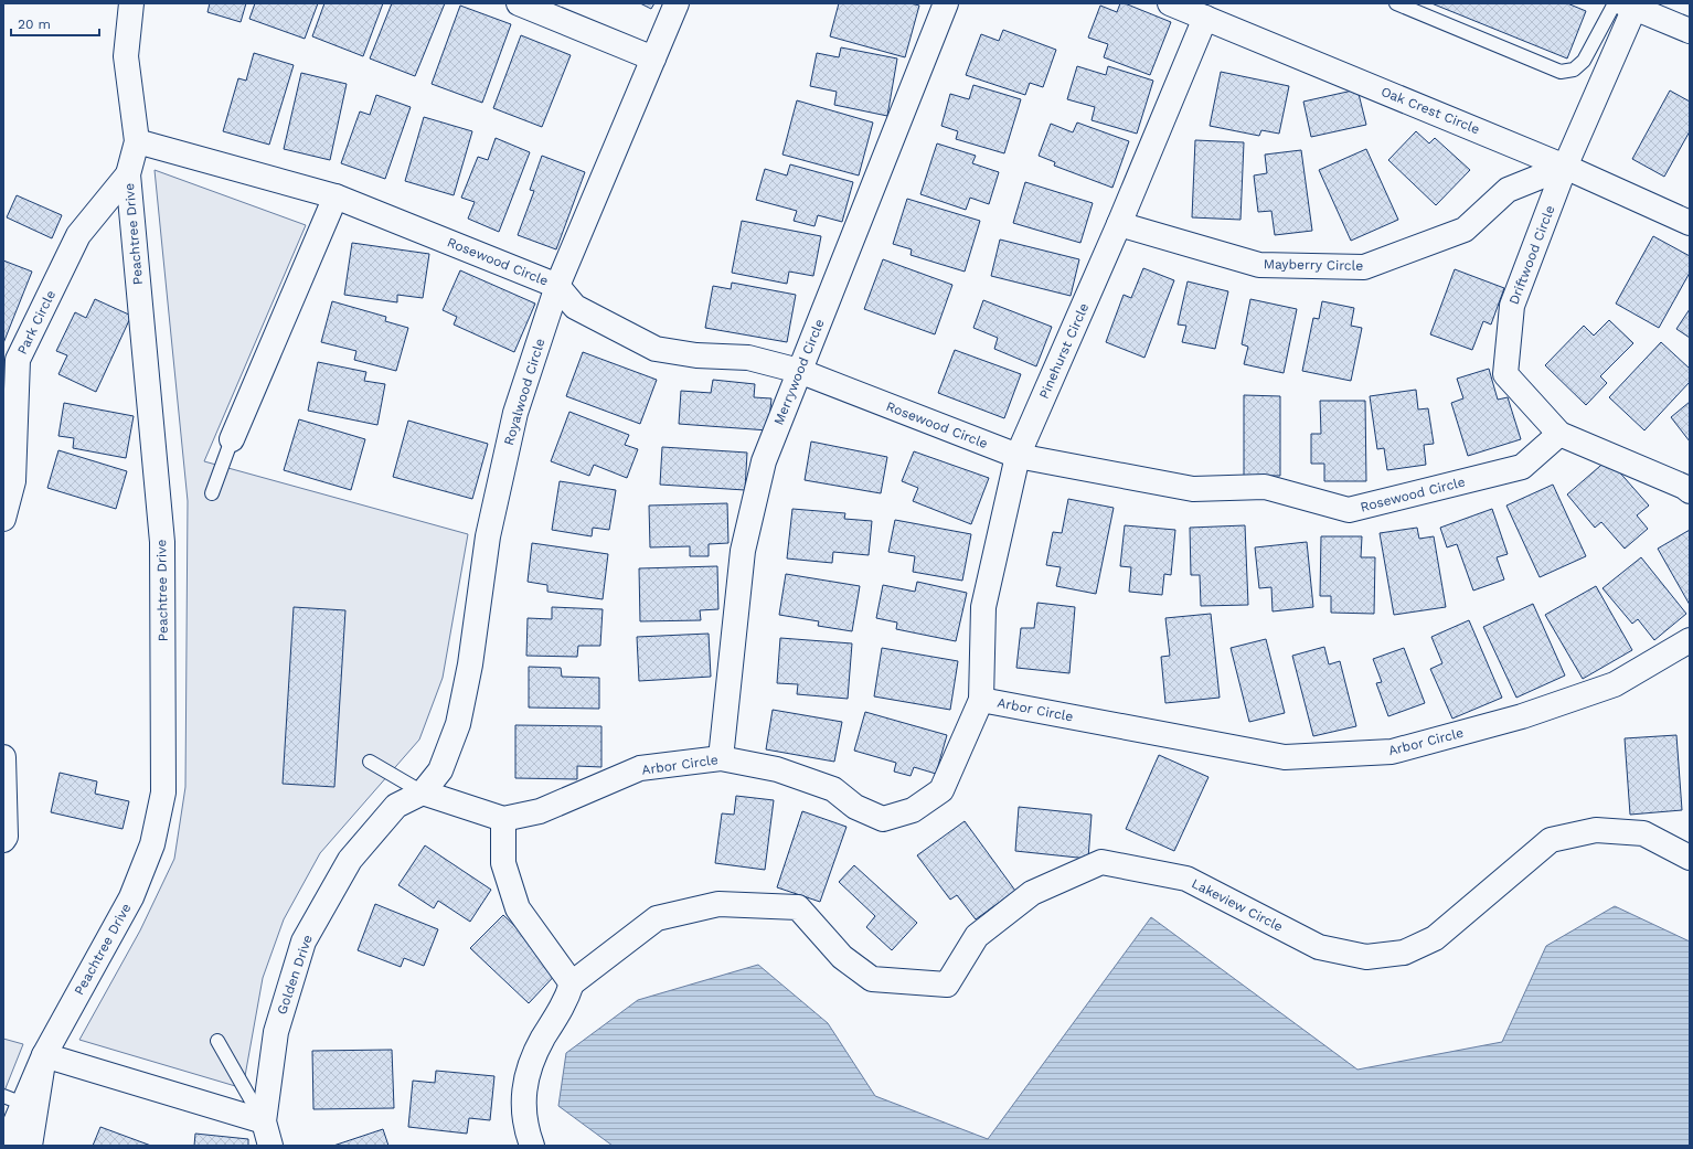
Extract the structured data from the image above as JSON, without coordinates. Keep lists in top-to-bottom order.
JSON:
{
  "streets": {
    "street": [
      "Oak Crest Circle",
      "Peachtree Drive",
      "Driftwood Circle",
      "Rosewood Circle",
      "Mayberry Circle",
      "Park Circle",
      "Pinehurst Circle",
      "Merrywood Circle",
      "Royalwood Circle",
      "Arbor Circle",
      "Lakeview Circle",
      "Golden Drive"
    ]
  },
  "crossings": [
    ["Oak Crest Circle", "Driftwood Circle"],
    ["Oak Crest Circle", "Mayberry Circle"],
    ["Oak Crest Circle", "Pinehurst Circle"],
    ["Peachtree Drive", "Rosewood Circle"],
    ["Peachtree Drive", "Park Circle"],
    ["Driftwood Circle", "Rosewood Circle"],
    ["Driftwood Circle", "Mayberry Circle"],
    ["Rosewood Circle", "Pinehurst Circle"],
    ["Rosewood Circle", "Merrywood Circle"],
    ["Rosewood Circle", "Royalwood Circle"],
    ["Mayberry Circle", "Pinehurst Circle"],
    ["Pinehurst Circle", "Arbor Circle"],
    ["Merrywood Circle", "Arbor Circle"],
    ["Royalwood Circle", "Arbor Circle"],
    ["Royalwood Circle", "Golden Drive"],
    ["Arbor Circle", "Golden Drive"]
  ],
  "scale_bar": "20 m"
}
